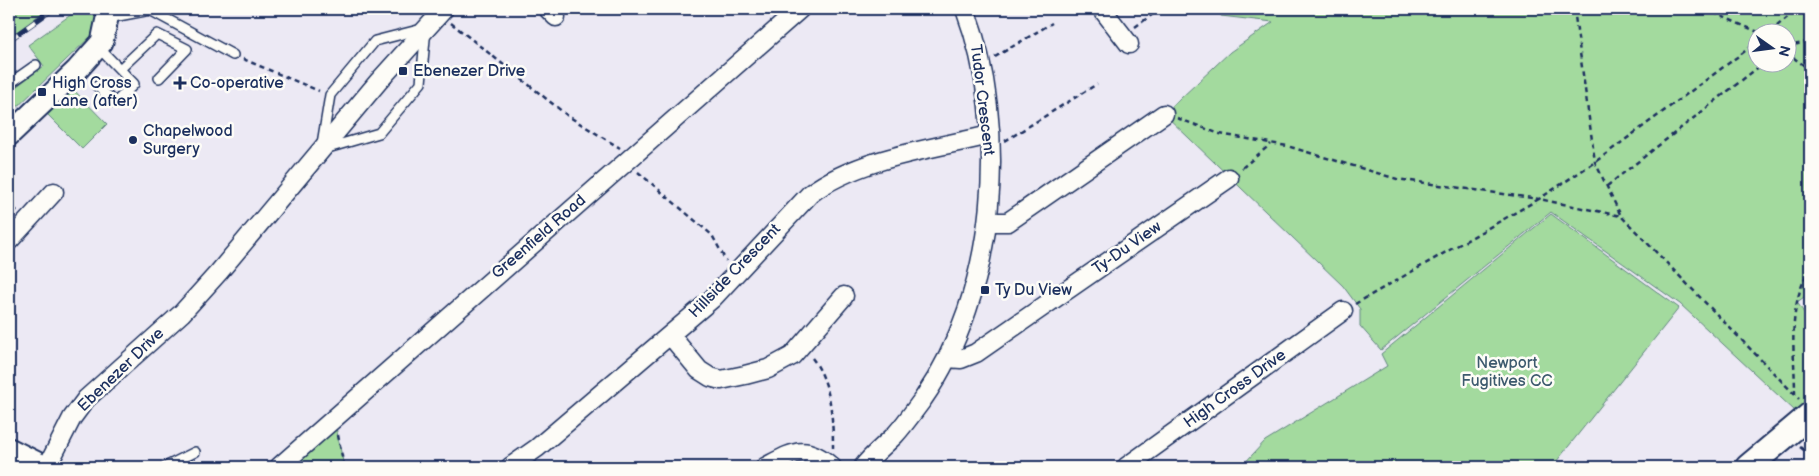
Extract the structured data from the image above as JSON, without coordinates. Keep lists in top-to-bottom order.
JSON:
{
  "streets": {
    "street": [
      "Tudor Crescent",
      "Greenfield Road",
      "Ty-Du View",
      "Hillside Crescent",
      "Ebenezer Drive",
      "High Cross Drive"
    ]
  },
  "crossings": [
    ["Tudor Crescent", "Ty-Du View"],
    ["Tudor Crescent", "Hillside Crescent"]
  ],
  "parks": ["Newport Fugitives CC"],
  "places": {
    "transit": ["Ebenezer Drive", "High Cross Lane (after)", "Ty Du View"],
    "health": ["Co-operative"],
    "other": ["Chapelwood Surgery"]
  },
  "north": "right"
}
